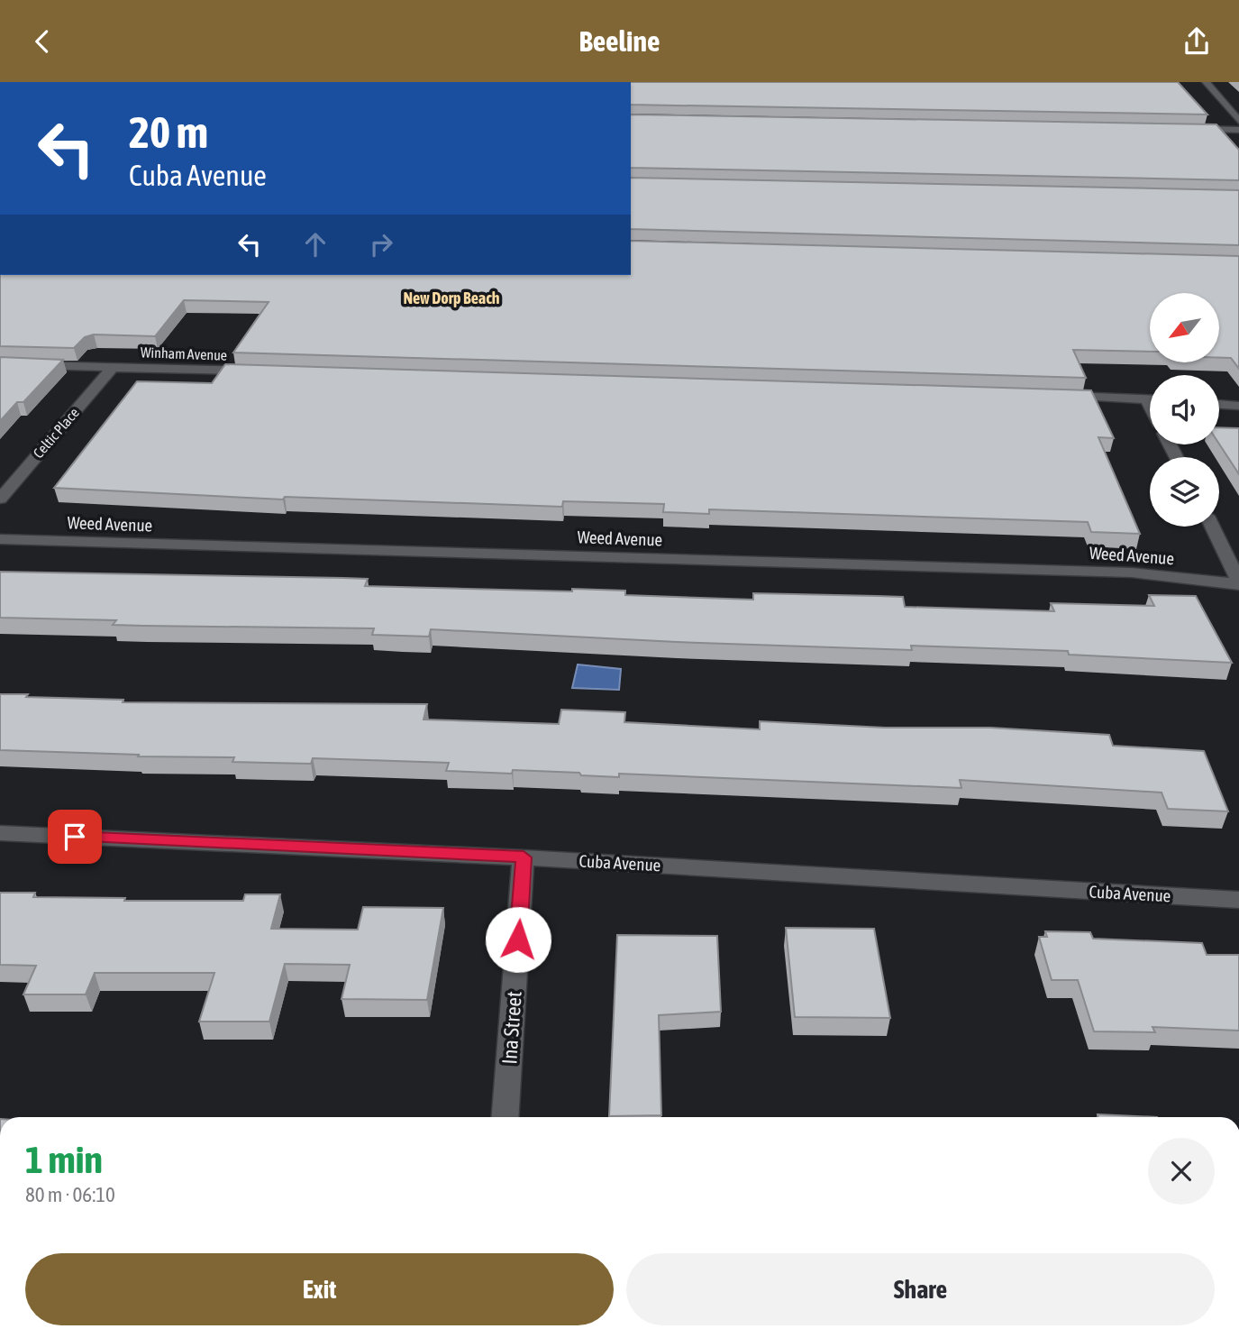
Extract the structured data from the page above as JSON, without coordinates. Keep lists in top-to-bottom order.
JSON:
{
  "streets": {
    "street": [
      "Winham Avenue",
      "Celtic Place",
      "Weed Avenue",
      "Cuba Avenue",
      "Ina Street"
    ]
  },
  "crossings": [
    ["Winham Avenue", "Celtic Place"],
    ["Cuba Avenue", "Ina Street"]
  ],
  "districts": ["New Dorp Beach"],
  "north": "bottom left",
  "page": {
    "header": "Beeline",
    "turn": ["20 m", "Cuba Avenue"],
    "heading": ["1 min", "80 m · 06:10"],
    "buttons": ["Exit", "Share"]
  }
}
